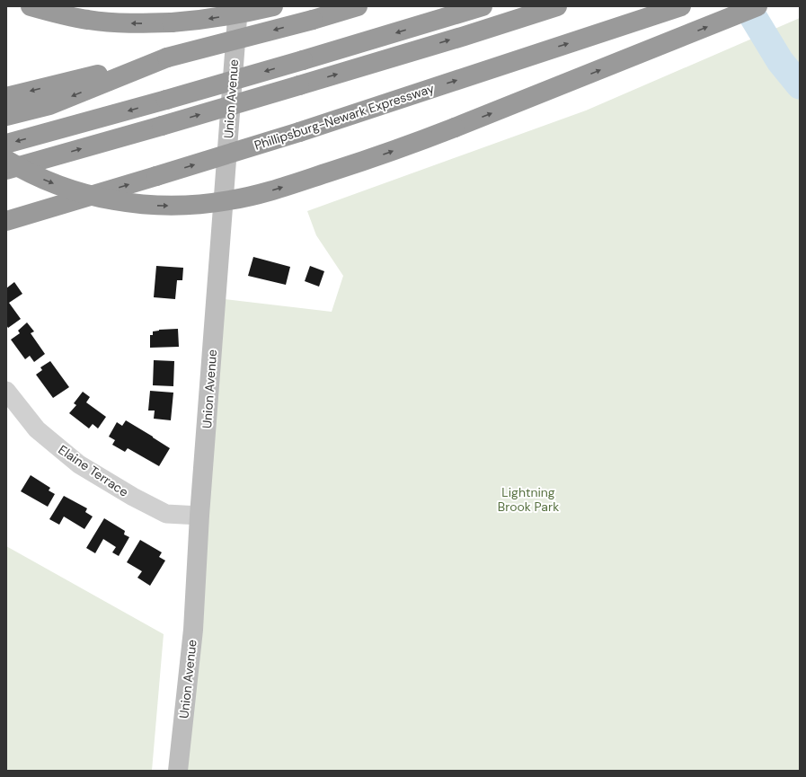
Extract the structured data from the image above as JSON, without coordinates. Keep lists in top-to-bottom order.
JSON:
{
  "streets": {
    "highway": ["Phillipsburg-Newark Expressway"],
    "street": ["Union Avenue", "Elaine Terrace"]
  },
  "crossings": [
    ["Union Avenue", "Elaine Terrace"]
  ],
  "parks": ["Lightning Brook Park"]
}
